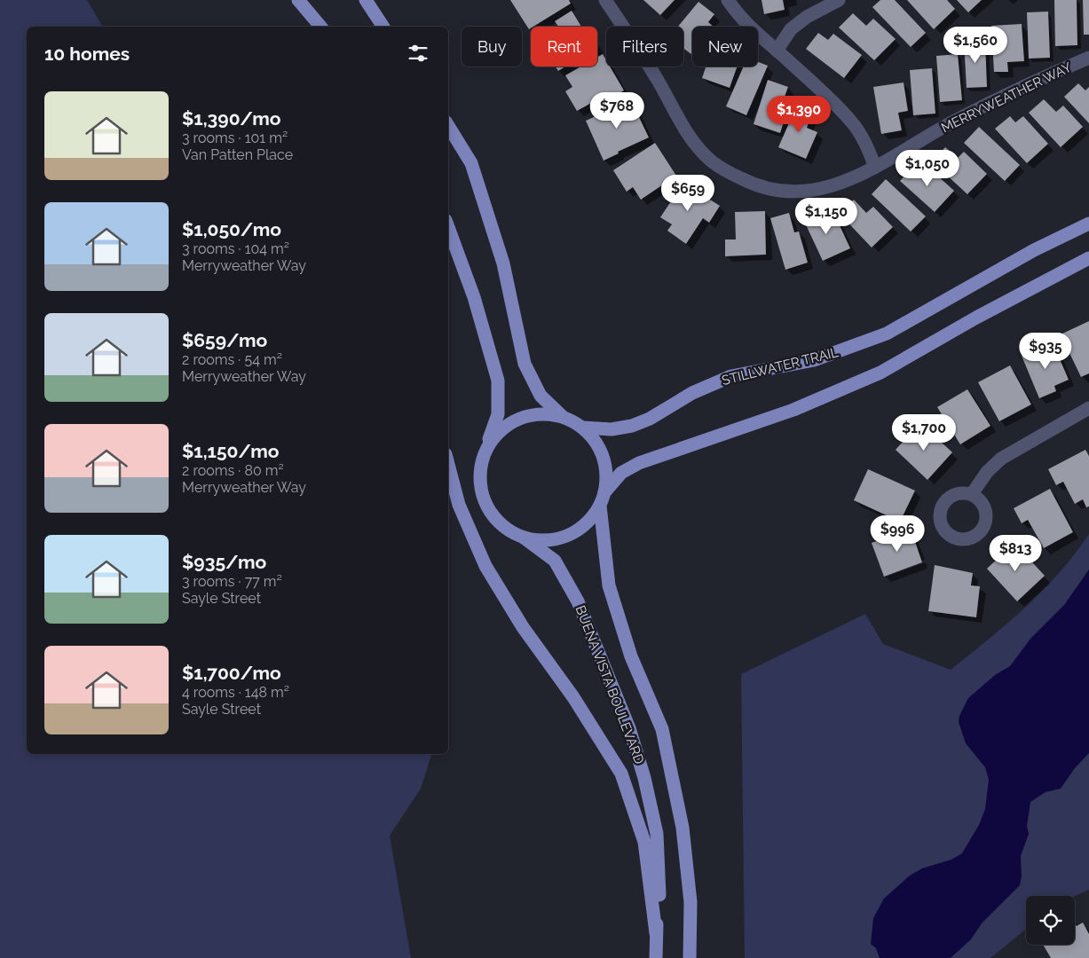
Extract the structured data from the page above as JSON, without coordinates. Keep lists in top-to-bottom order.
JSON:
{
  "streets": {
    "main road": ["STILLWATER TRAIL", "BUENA VISTA BOULEVARD"],
    "street": ["MERRYWEATHER WAY"]
  },
  "crossings": [
    ["STILLWATER TRAIL", "BUENA VISTA BOULEVARD"]
  ],
  "page": {
    "price": [
      "$1,560",
      "$768",
      "$1,390",
      "$1,050",
      "$659",
      "$1,150",
      "$935",
      "$1,700",
      "$996",
      "$813"
    ],
    "chip": [
      "Buy",
      "Rent",
      "Filters",
      "New"
    ],
    "heading": "10 homes",
    "list": [
      {
        "name": "$1,390/mo",
        "note": "3 rooms · 101 m² · Van Patten Place"
      },
      {
        "name": "$1,050/mo",
        "note": "3 rooms · 104 m² · Merryweather Way"
      },
      {
        "name": "$659/mo",
        "note": "2 rooms · 54 m² · Merryweather Way"
      },
      {
        "name": "$1,150/mo",
        "note": "2 rooms · 80 m² · Merryweather Way"
      },
      {
        "name": "$935/mo",
        "note": "3 rooms · 77 m² · Sayle Street"
      },
      {
        "name": "$1,700/mo",
        "note": "4 rooms · 148 m² · Sayle Street"
      }
    ]
  }
}
